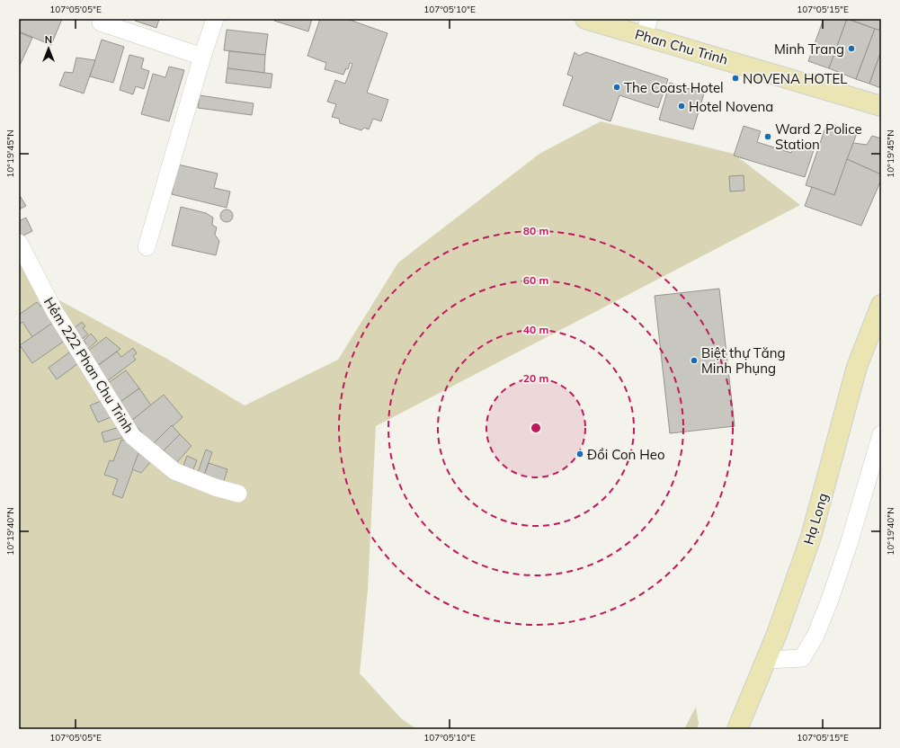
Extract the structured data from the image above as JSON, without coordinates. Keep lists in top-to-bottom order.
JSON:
{
  "streets": {
    "main road": ["Phan Chu Trinh", "Hạ Long"],
    "street": ["Hẻm 222 Phan Chu Trinh"]
  },
  "places": [
    "Minh Trang",
    "NOVENA HOTEL",
    "The Coast Hotel",
    "Hotel Novena",
    "Ward 2 Police Station",
    "Biệt thự Tăng Minh Phụng",
    "Đồi Con Heo"
  ],
  "north": "top",
  "coordinates": [
    "107°05'05\"E",
    "107°05'10\"E",
    "107°05'15\"E",
    "10°19'45\"N",
    "10°19'40\"N"
  ],
  "rings": [
    "80 m",
    "60 m",
    "40 m",
    "20 m"
  ]
}
